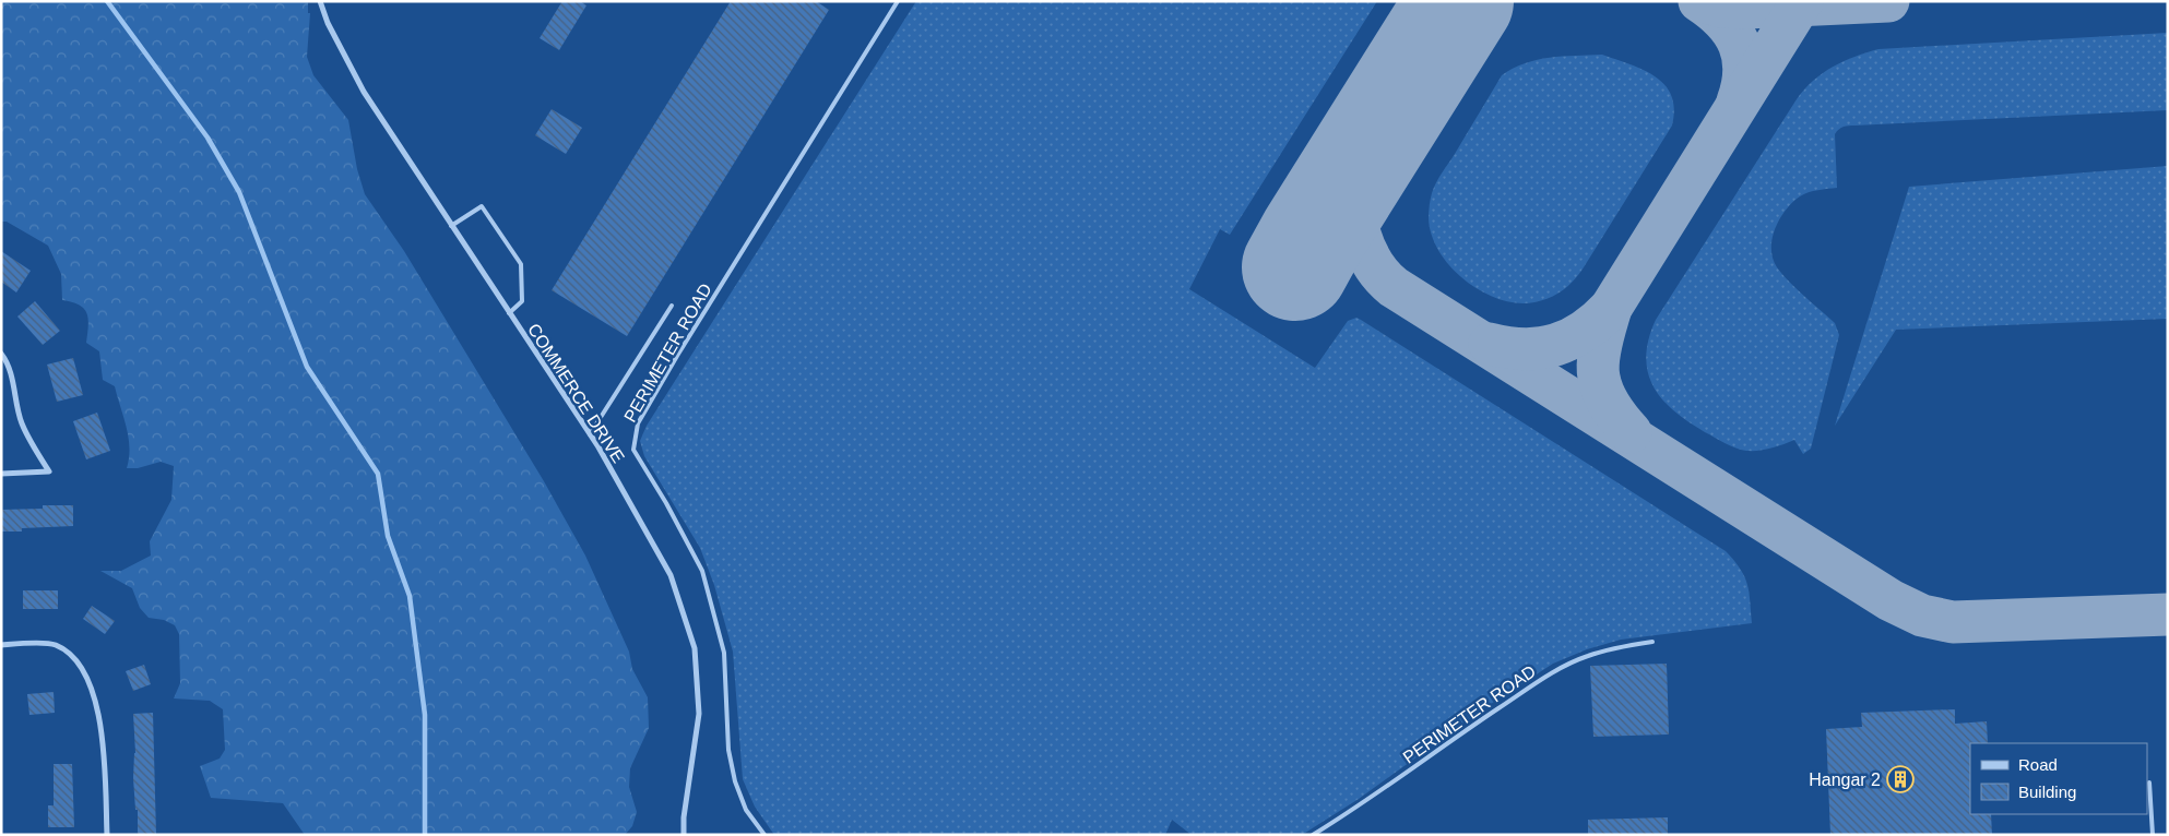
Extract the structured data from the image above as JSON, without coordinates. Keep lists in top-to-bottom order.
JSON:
{
  "streets": {
    "street": ["COMMERCE DRIVE"],
    "lane": ["PERIMETER ROAD"]
  },
  "places": {
    "building": ["Hangar 2"]
  },
  "legend": ["Road", "Building"]
}
